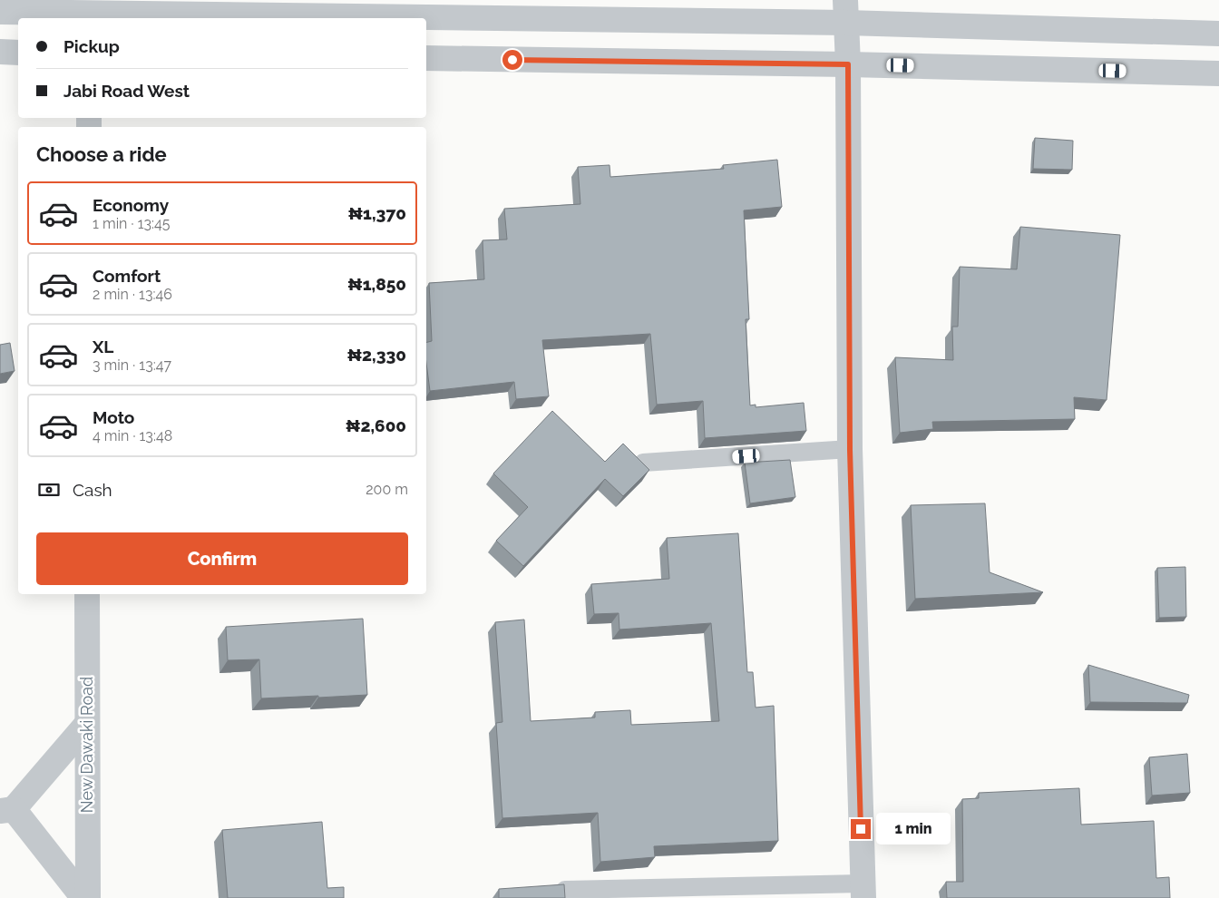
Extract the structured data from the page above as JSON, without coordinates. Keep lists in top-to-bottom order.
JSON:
{
  "streets": {
    "street": ["New Dawaki Road"]
  },
  "page": {
    "banner": ["Pickup", "Jabi Road West"],
    "heading": "Choose a ride",
    "list": [
      {
        "name": "Economy",
        "note": "1 min · 13:45",
        "value": "₦1,370"
      },
      {
        "name": "Comfort",
        "note": "2 min · 13:46",
        "value": "₦1,850"
      },
      {
        "name": "XL",
        "note": "3 min · 13:47",
        "value": "₦2,330"
      },
      {
        "name": "Moto",
        "note": "4 min · 13:48",
        "value": "₦2,600"
      }
    ],
    "pay": ["Cash", "200 m"],
    "buttons": "Confirm",
    "bubble": "1 min"
  }
}
